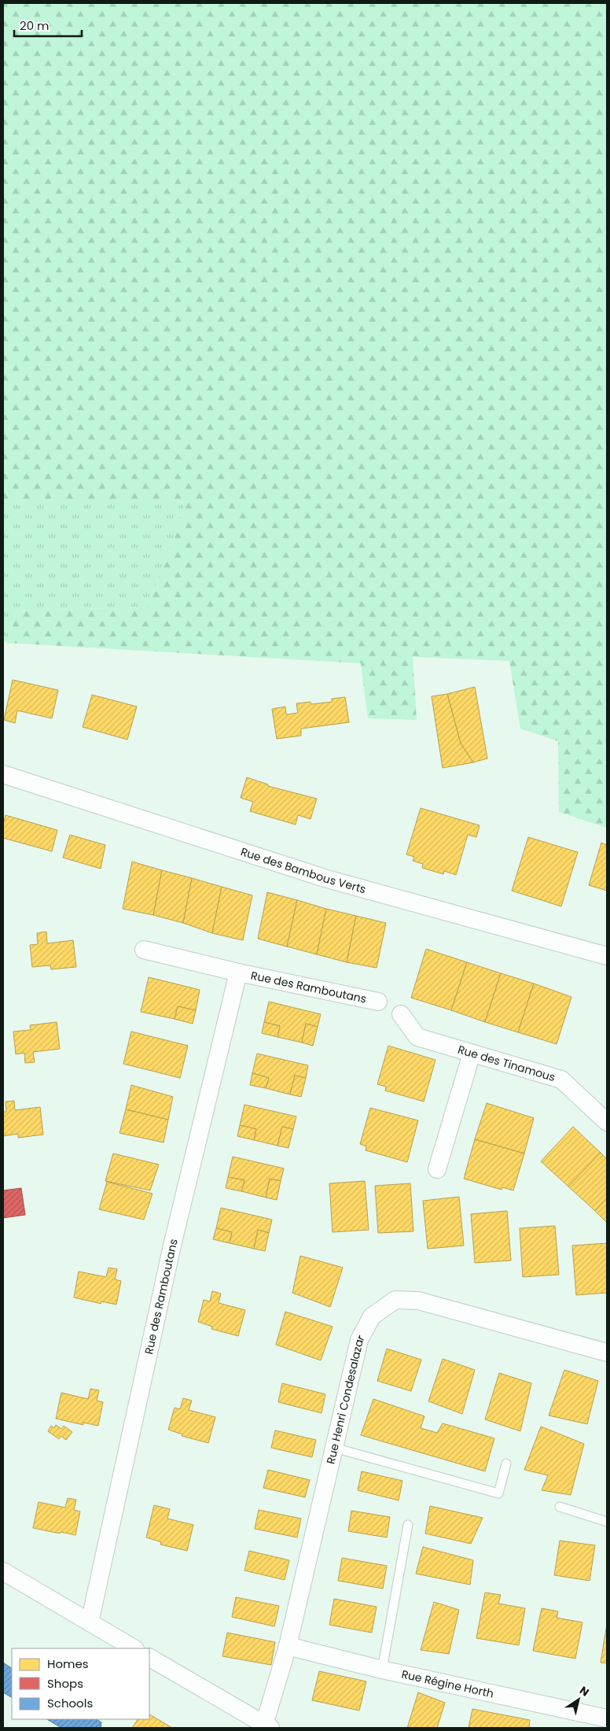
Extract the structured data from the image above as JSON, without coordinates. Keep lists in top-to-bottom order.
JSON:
{
  "streets": {
    "street": [
      "Rue des Bambous Verts",
      "Rue des Ramboutans",
      "Rue des Tinamous",
      "Rue Henri Condesalazar",
      "Rue Régine Horth"
    ]
  },
  "crossings": [
    ["Rue Henri Condesalazar", "Rue Régine Horth"]
  ],
  "legend": ["Homes", "Shops", "Schools"],
  "scale_bar": "20 m",
  "north": "top right"
}
